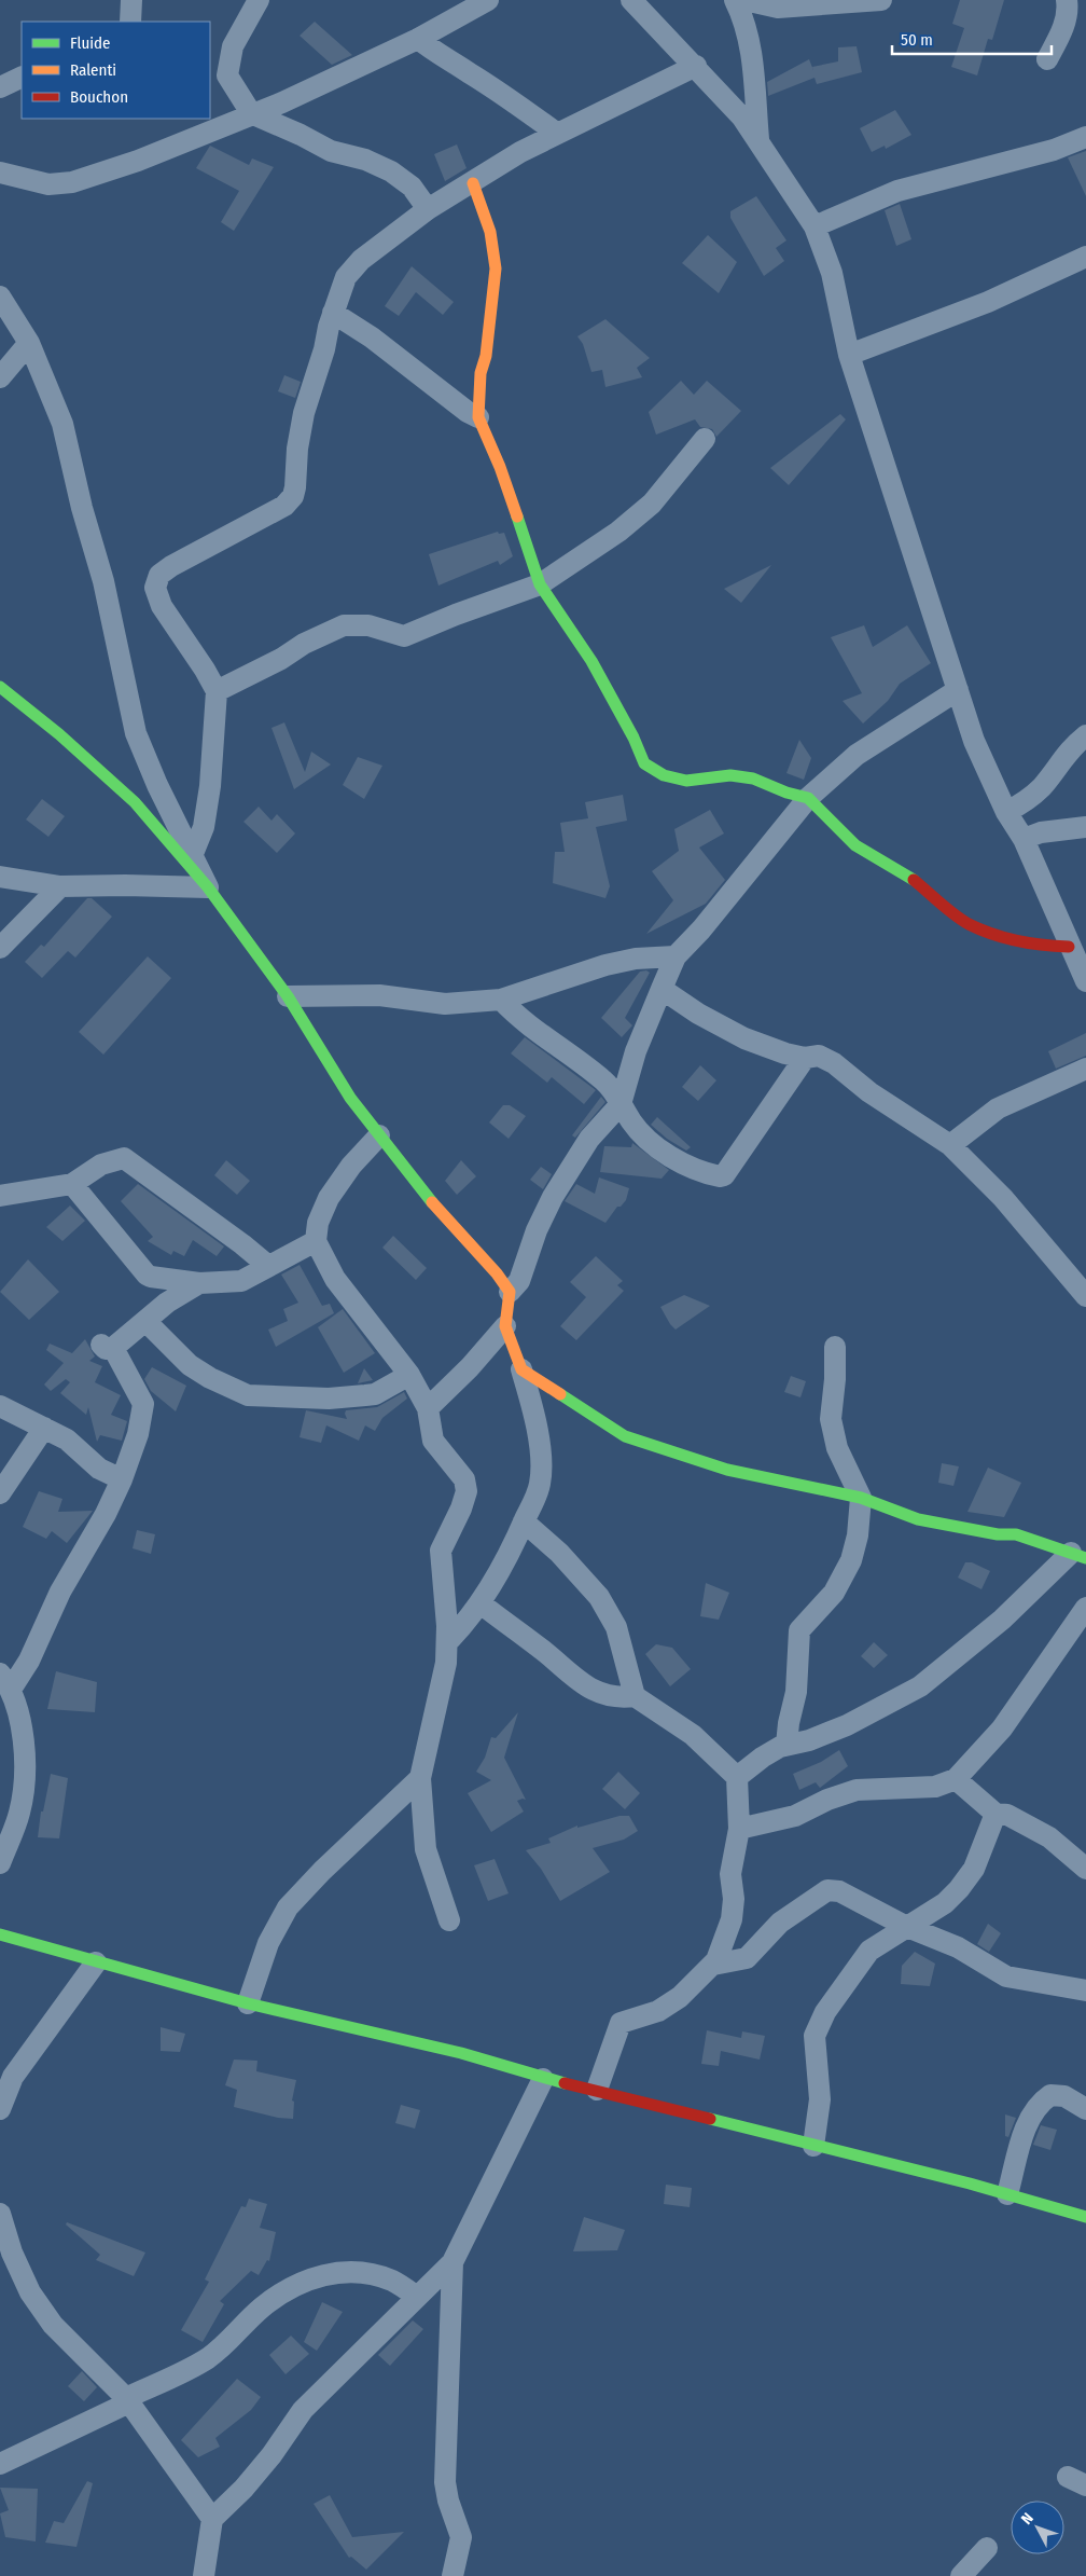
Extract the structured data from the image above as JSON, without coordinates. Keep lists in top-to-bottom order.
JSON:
{
  "legend": ["Fluide", "Ralenti", "Bouchon"],
  "scale_bar": "50 m",
  "north": "top left"
}
